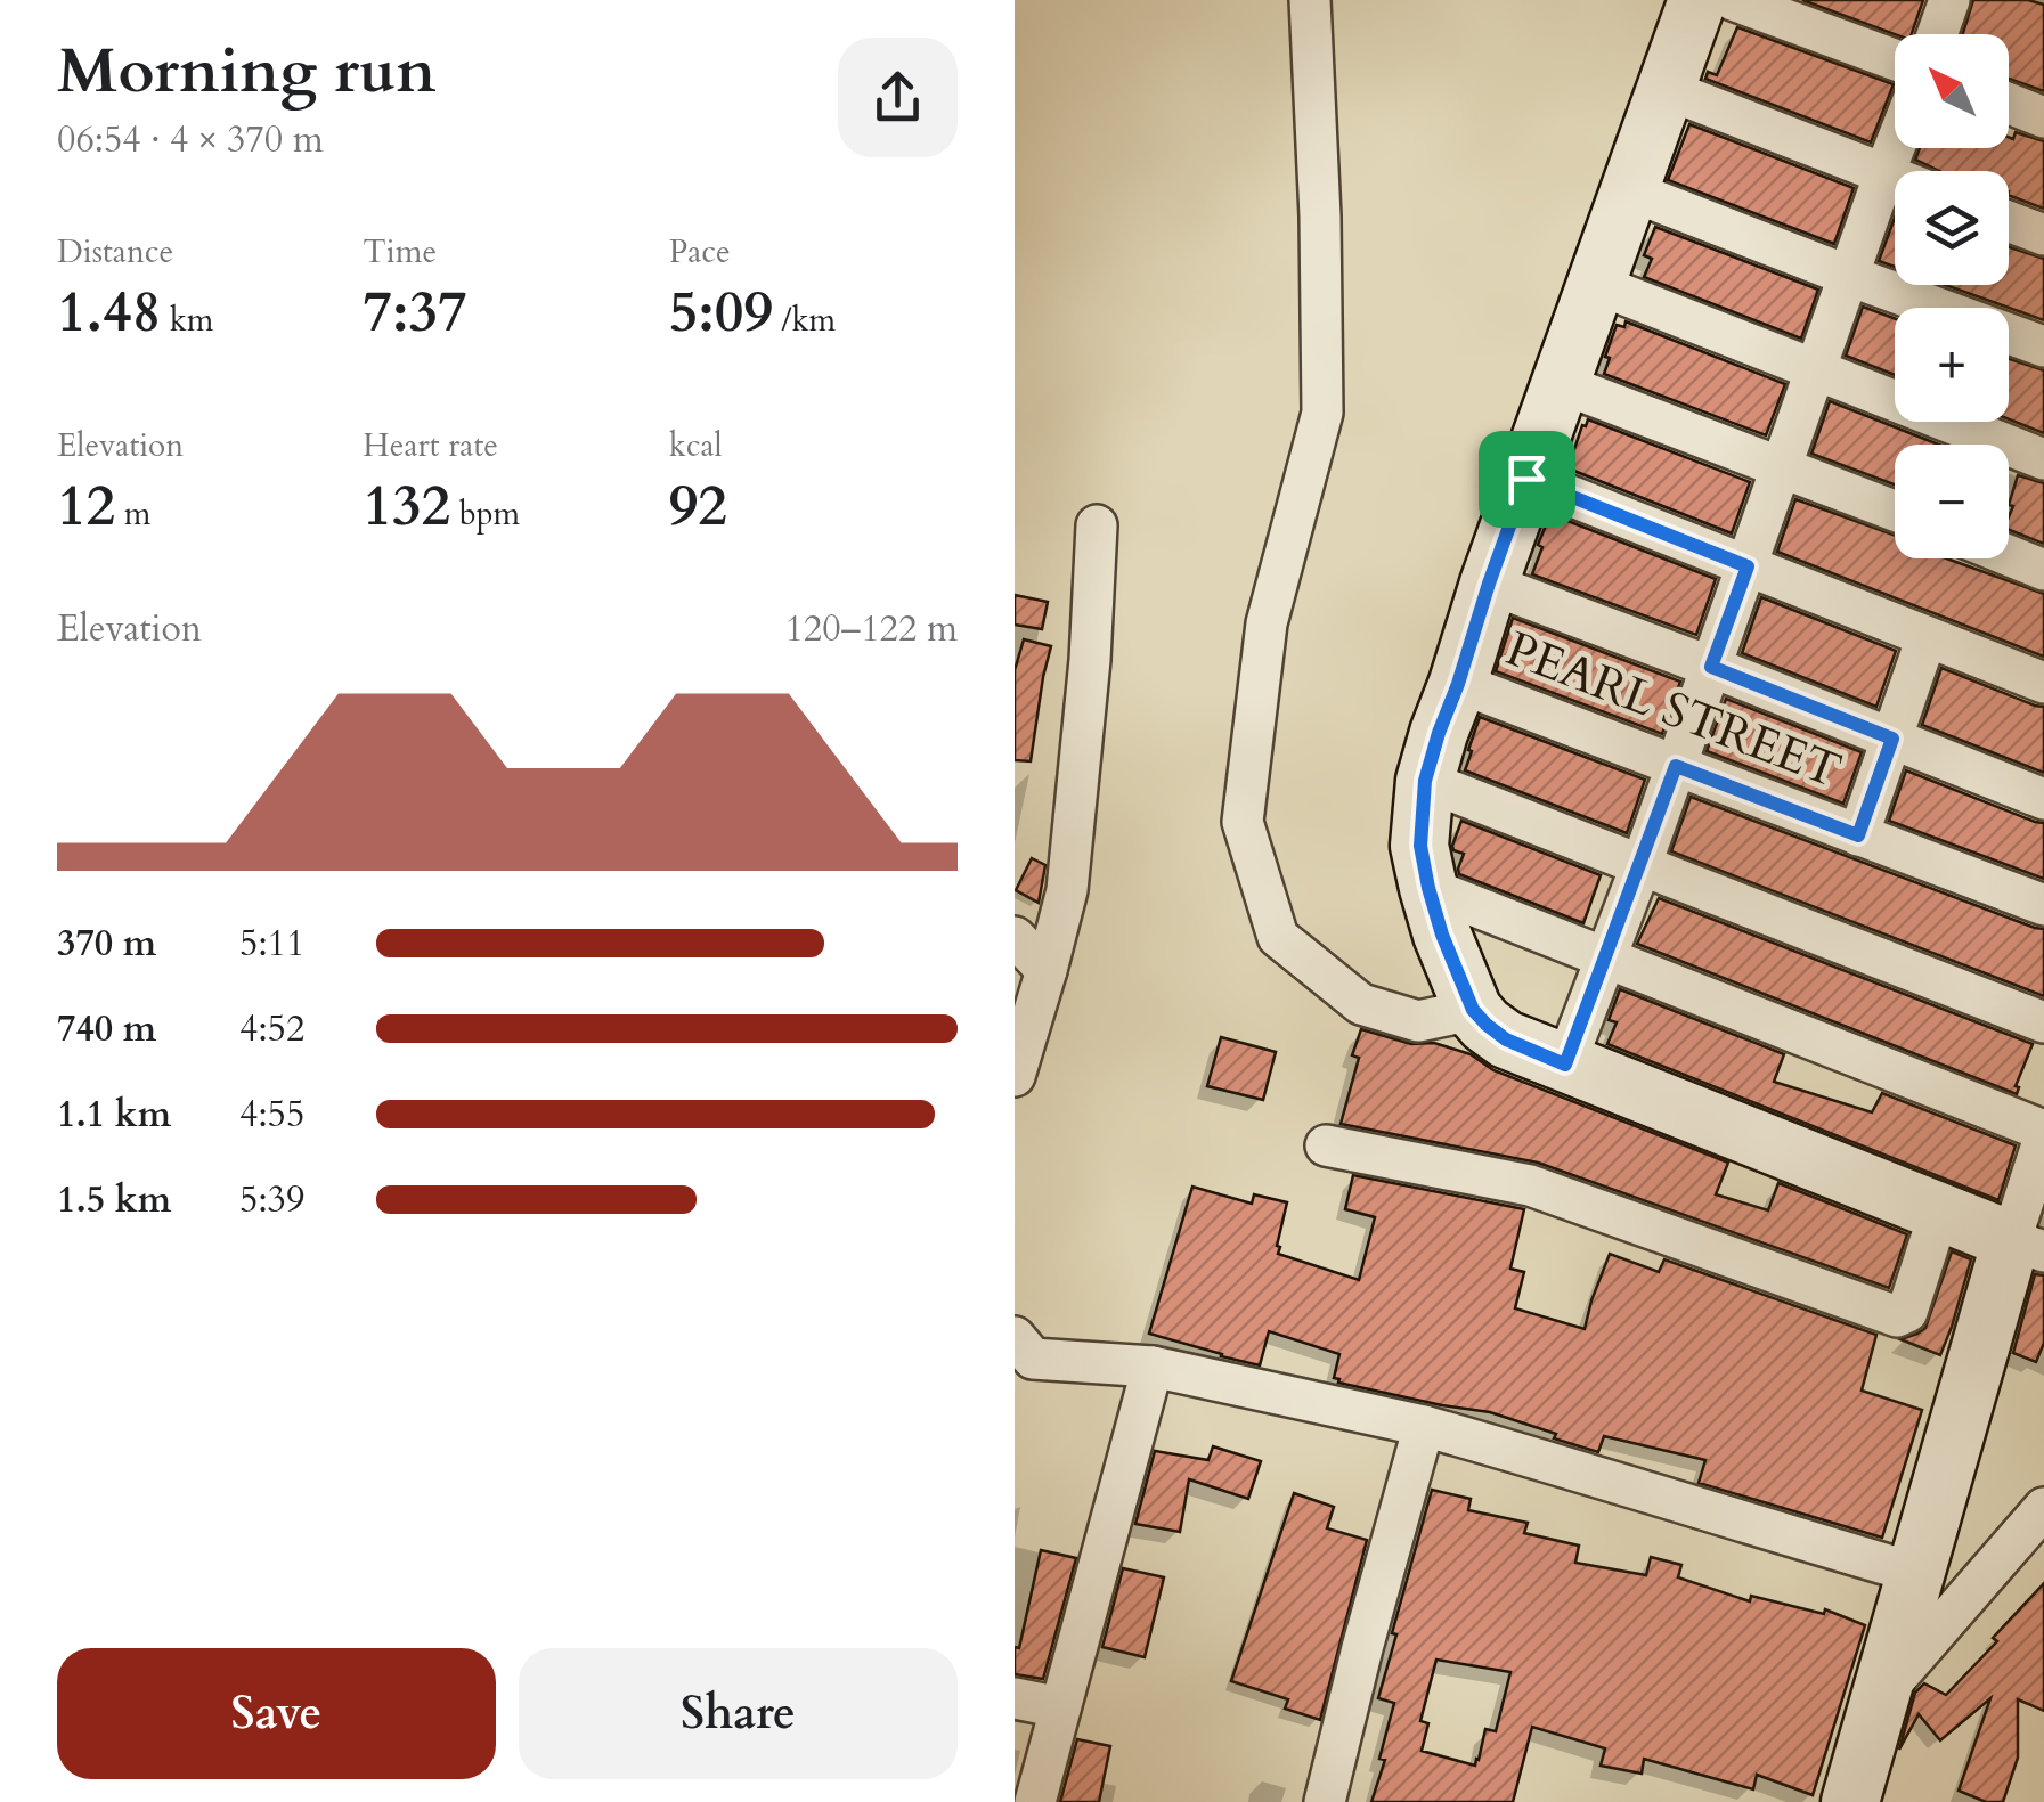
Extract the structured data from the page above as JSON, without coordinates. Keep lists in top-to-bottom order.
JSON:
{
  "streets": {
    "street": ["PEARL STREET"]
  },
  "north": "top left",
  "page": {
    "heading": ["Morning run", "06:54 · 4 × 370 m"],
    "map_buttons": ["+", "−"],
    "stats": [
      ["Distance", "1.48 km"],
      ["Time", "7:37"],
      ["Pace", "5:09 /km"],
      ["Elevation", "12 m"],
      ["Heart rate", "132 bpm"],
      ["kcal", "92"]
    ],
    "chart": ["Elevation", "120–122 m"],
    "list": [
      {
        "name": "370 m",
        "note": "5:11"
      },
      {
        "name": "740 m",
        "note": "4:52"
      },
      {
        "name": "1.1 km",
        "note": "4:55"
      },
      {
        "name": "1.5 km",
        "note": "5:39"
      }
    ],
    "buttons": ["Save", "Share"]
  }
}
